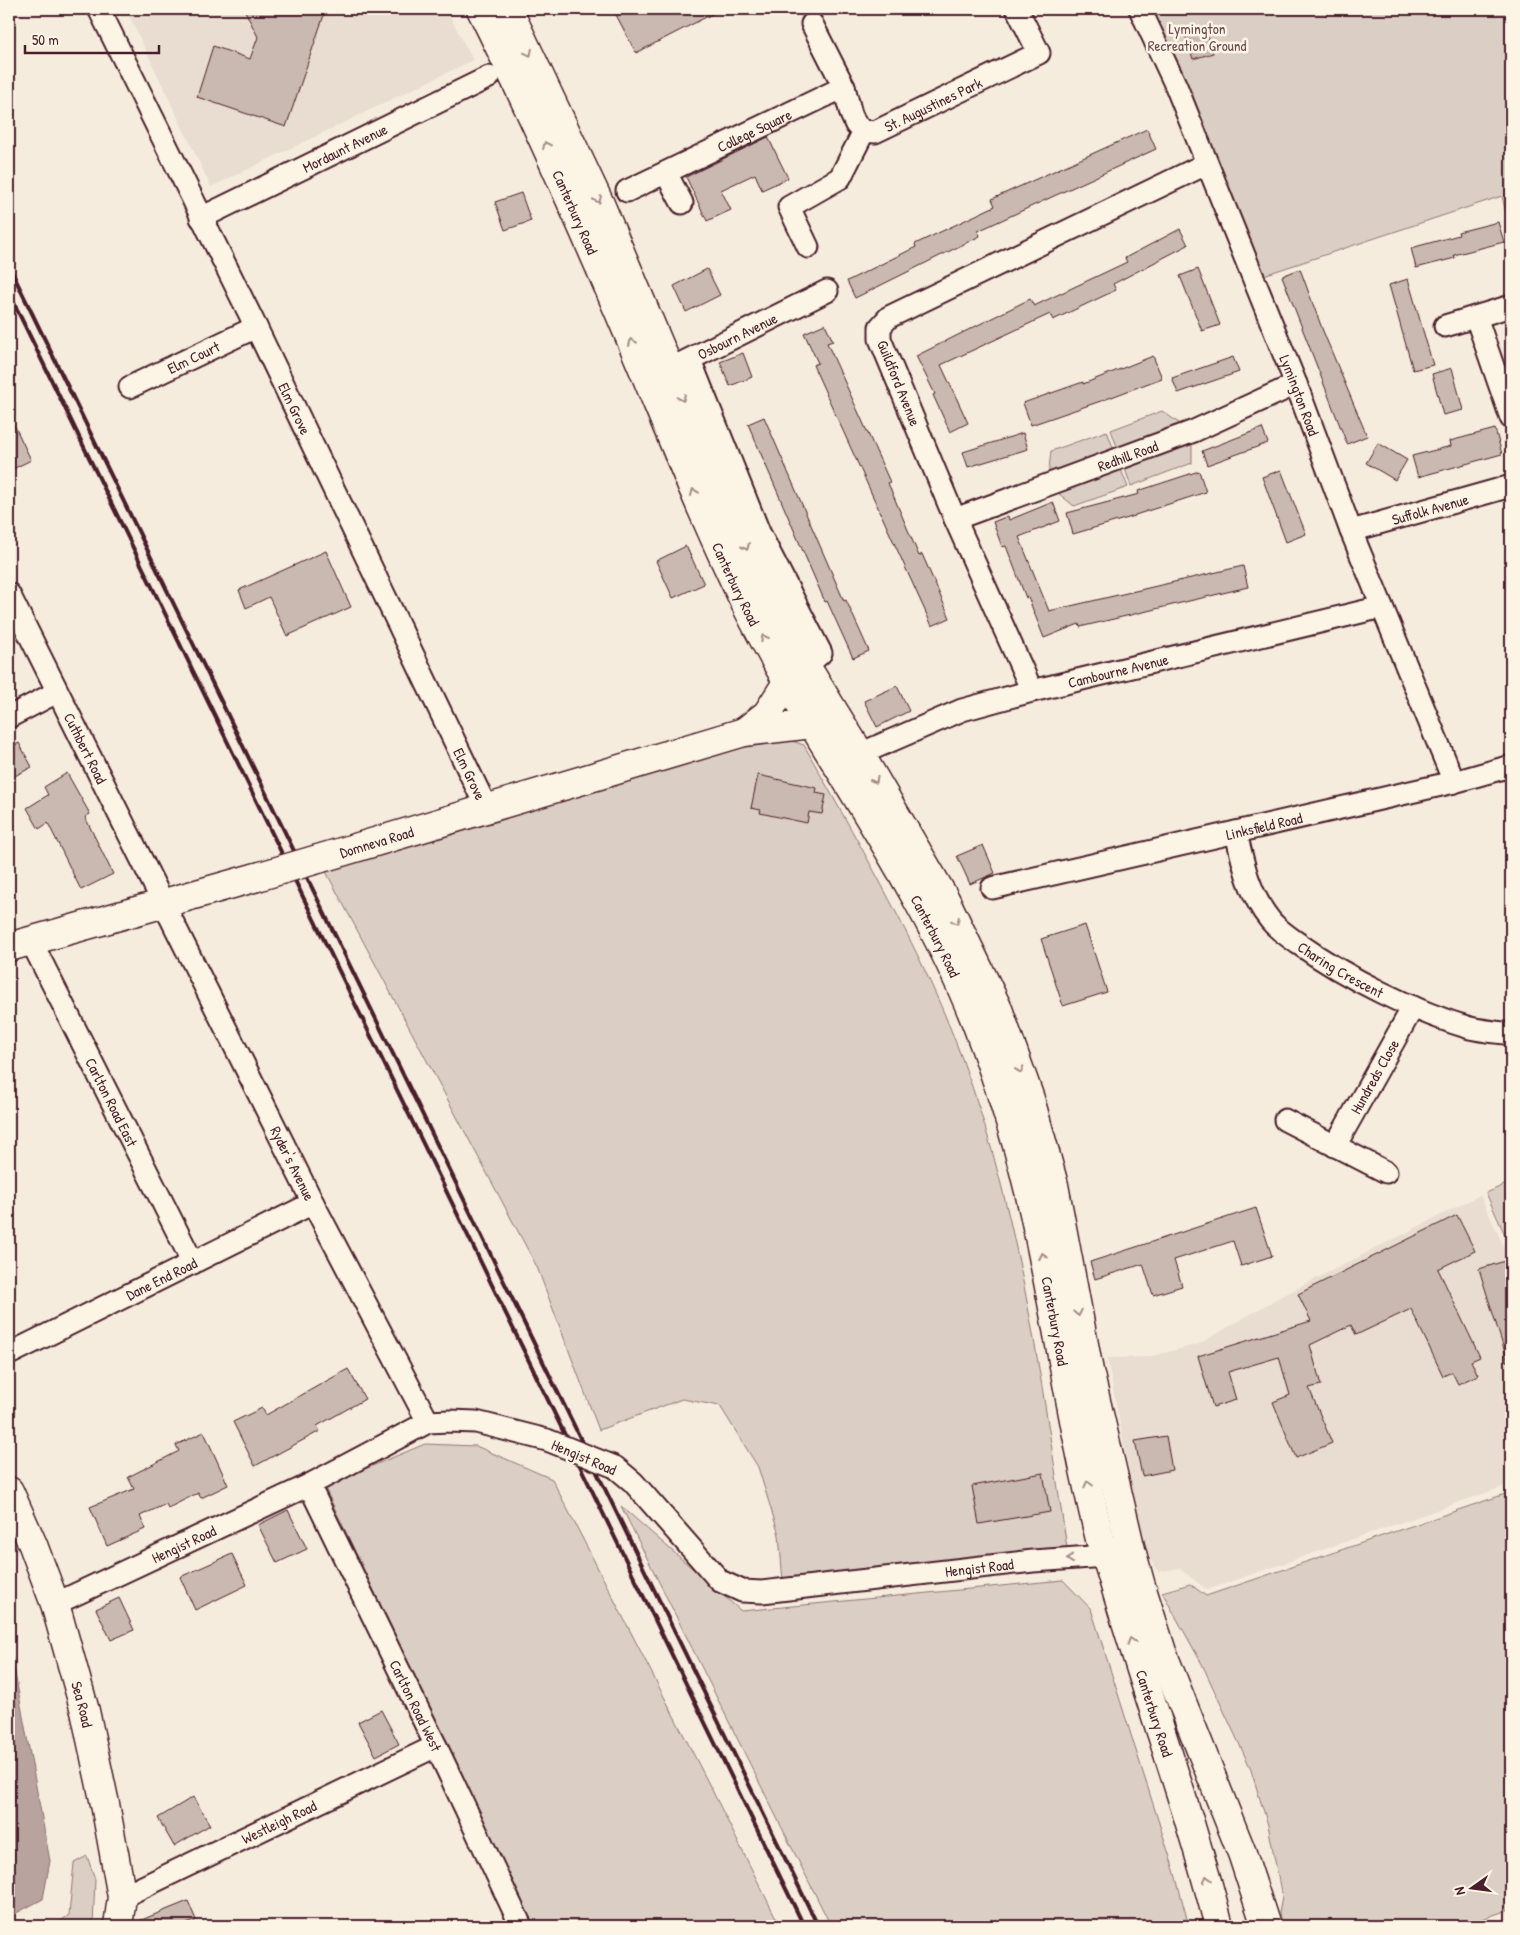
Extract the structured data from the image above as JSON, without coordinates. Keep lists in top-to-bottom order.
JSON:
{
  "streets": {
    "main road": ["Canterbury Road", "Domneva Road", "Sea Road"],
    "street": [
      "St. Augustines Park",
      "College Square",
      "Mordaunt Avenue",
      "Osbourn Avenue",
      "Elm Court",
      "Guildford Avenue",
      "Lymington Road",
      "Elm Grove",
      "Redhill Road",
      "Suffolk Avenue",
      "Cambourne Avenue",
      "Cuthbert Road",
      "Linksfield Road",
      "Charing Crescent",
      "Hundreds Close",
      "Carlton Road East",
      "Ryder's Avenue",
      "Dane End Road",
      "Hengist Road",
      "Carlton Road West",
      "Westleigh Road"
    ]
  },
  "crossings": [
    ["St. Augustines Park", "College Square"],
    ["Mordaunt Avenue", "Elm Grove"],
    ["Canterbury Road", "Osbourn Avenue"],
    ["Canterbury Road", "Cambourne Avenue"],
    ["Canterbury Road", "Domneva Road"],
    ["Canterbury Road", "Hengist Road"],
    ["Elm Court", "Elm Grove"],
    ["Guildford Avenue", "Lymington Road"],
    ["Guildford Avenue", "Redhill Road"],
    ["Guildford Avenue", "Cambourne Avenue"],
    ["Lymington Road", "Redhill Road"],
    ["Lymington Road", "Suffolk Avenue"],
    ["Lymington Road", "Cambourne Avenue"],
    ["Lymington Road", "Linksfield Road"],
    ["Elm Grove", "Domneva Road"],
    ["Cuthbert Road", "Domneva Road"],
    ["Cuthbert Road", "Ryder's Avenue"],
    ["Linksfield Road", "Charing Crescent"],
    ["Domneva Road", "Carlton Road East"],
    ["Domneva Road", "Ryder's Avenue"],
    ["Charing Crescent", "Hundreds Close"],
    ["Carlton Road East", "Dane End Road"],
    ["Ryder's Avenue", "Dane End Road"],
    ["Ryder's Avenue", "Hengist Road"],
    ["Hengist Road", "Sea Road"],
    ["Hengist Road", "Carlton Road West"],
    ["Sea Road", "Westleigh Road"],
    ["Carlton Road West", "Westleigh Road"]
  ],
  "one_way": ["Hengist Road"],
  "parks": ["Lymington Recreation Ground"],
  "scale_bar": "50 m",
  "north": "left"
}
